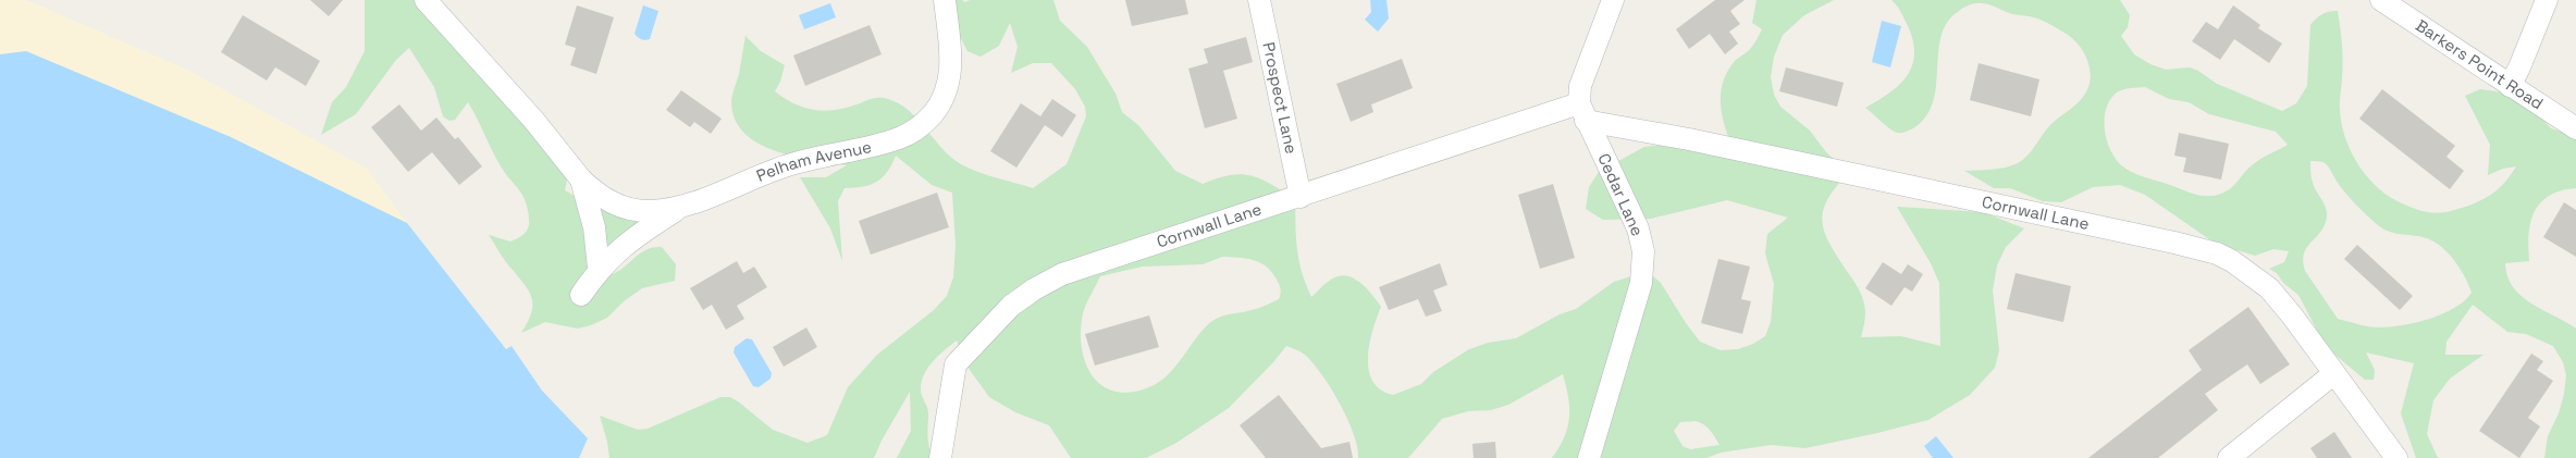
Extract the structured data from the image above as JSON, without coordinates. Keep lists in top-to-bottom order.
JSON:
{
  "streets": {
    "street": [
      "Barkers Point Road",
      "Prospect Lane",
      "Pelham Avenue",
      "Cedar Lane",
      "Cornwall Lane"
    ]
  },
  "crossings": [
    ["Prospect Lane", "Cornwall Lane"],
    ["Cedar Lane", "Cornwall Lane"]
  ]
}
